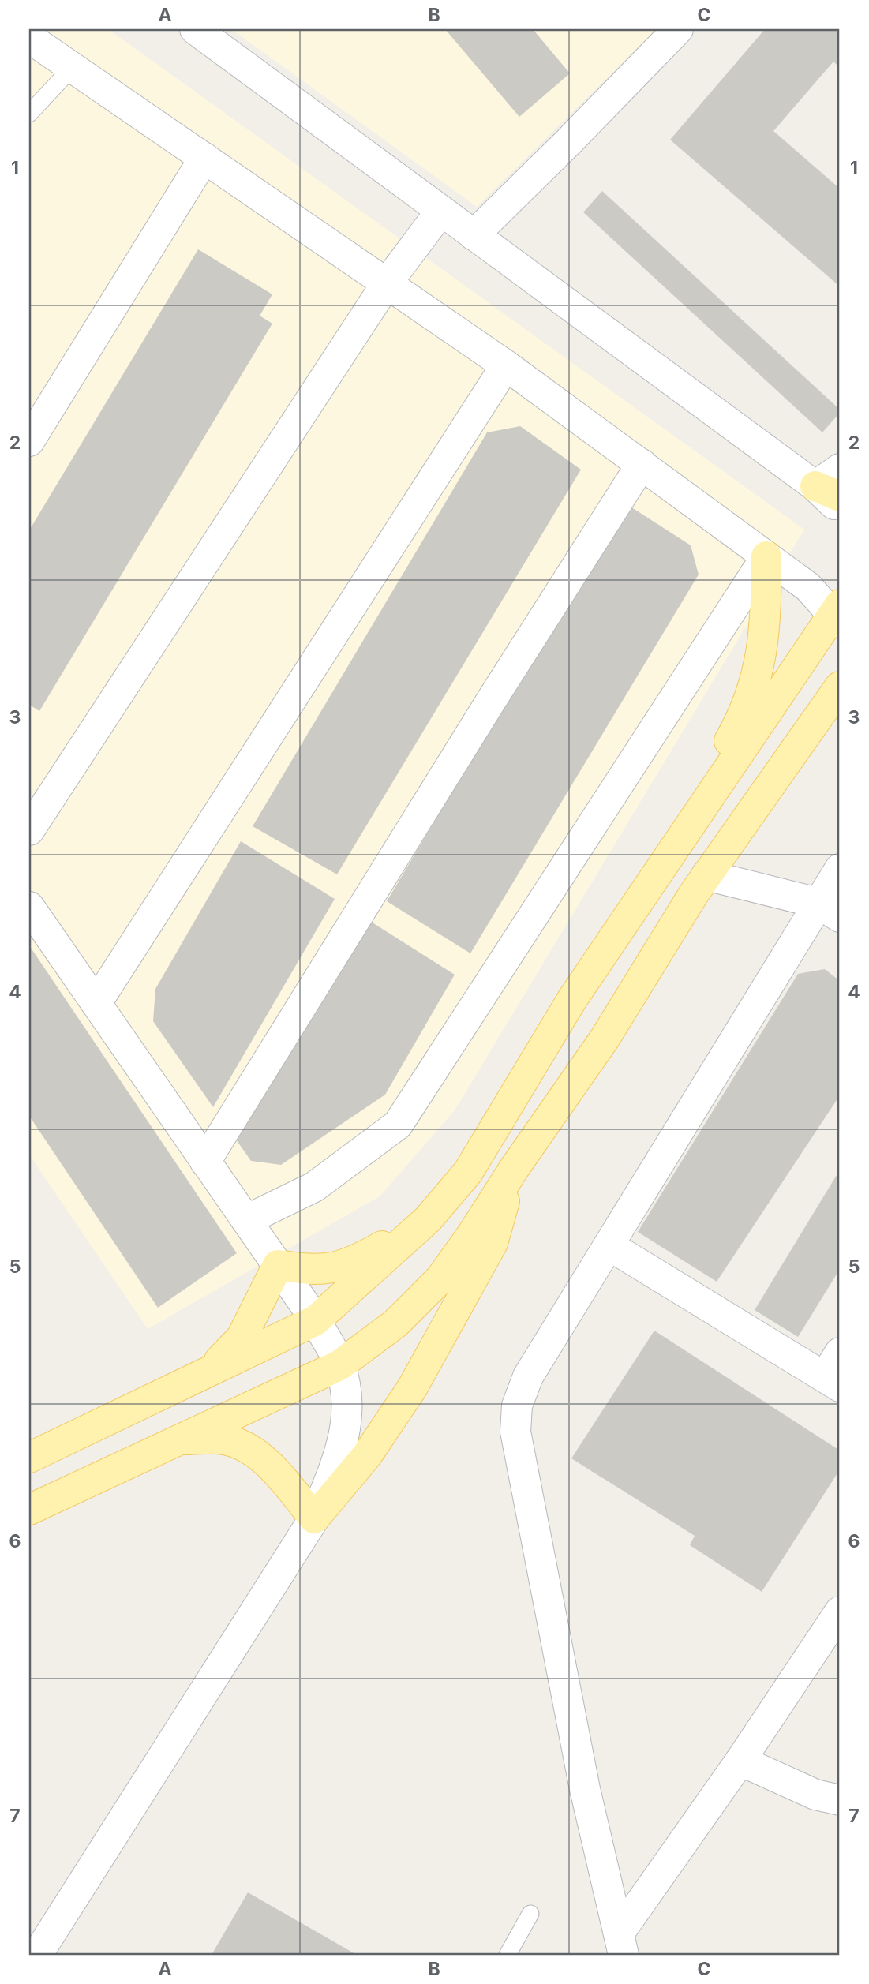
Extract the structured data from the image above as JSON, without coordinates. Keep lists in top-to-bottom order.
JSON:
{
  "grid": {
    "columns": ["A", "B", "C"],
    "rows": [
      "1",
      "2",
      "3",
      "4",
      "5",
      "6",
      "7"
    ]
  }
}
